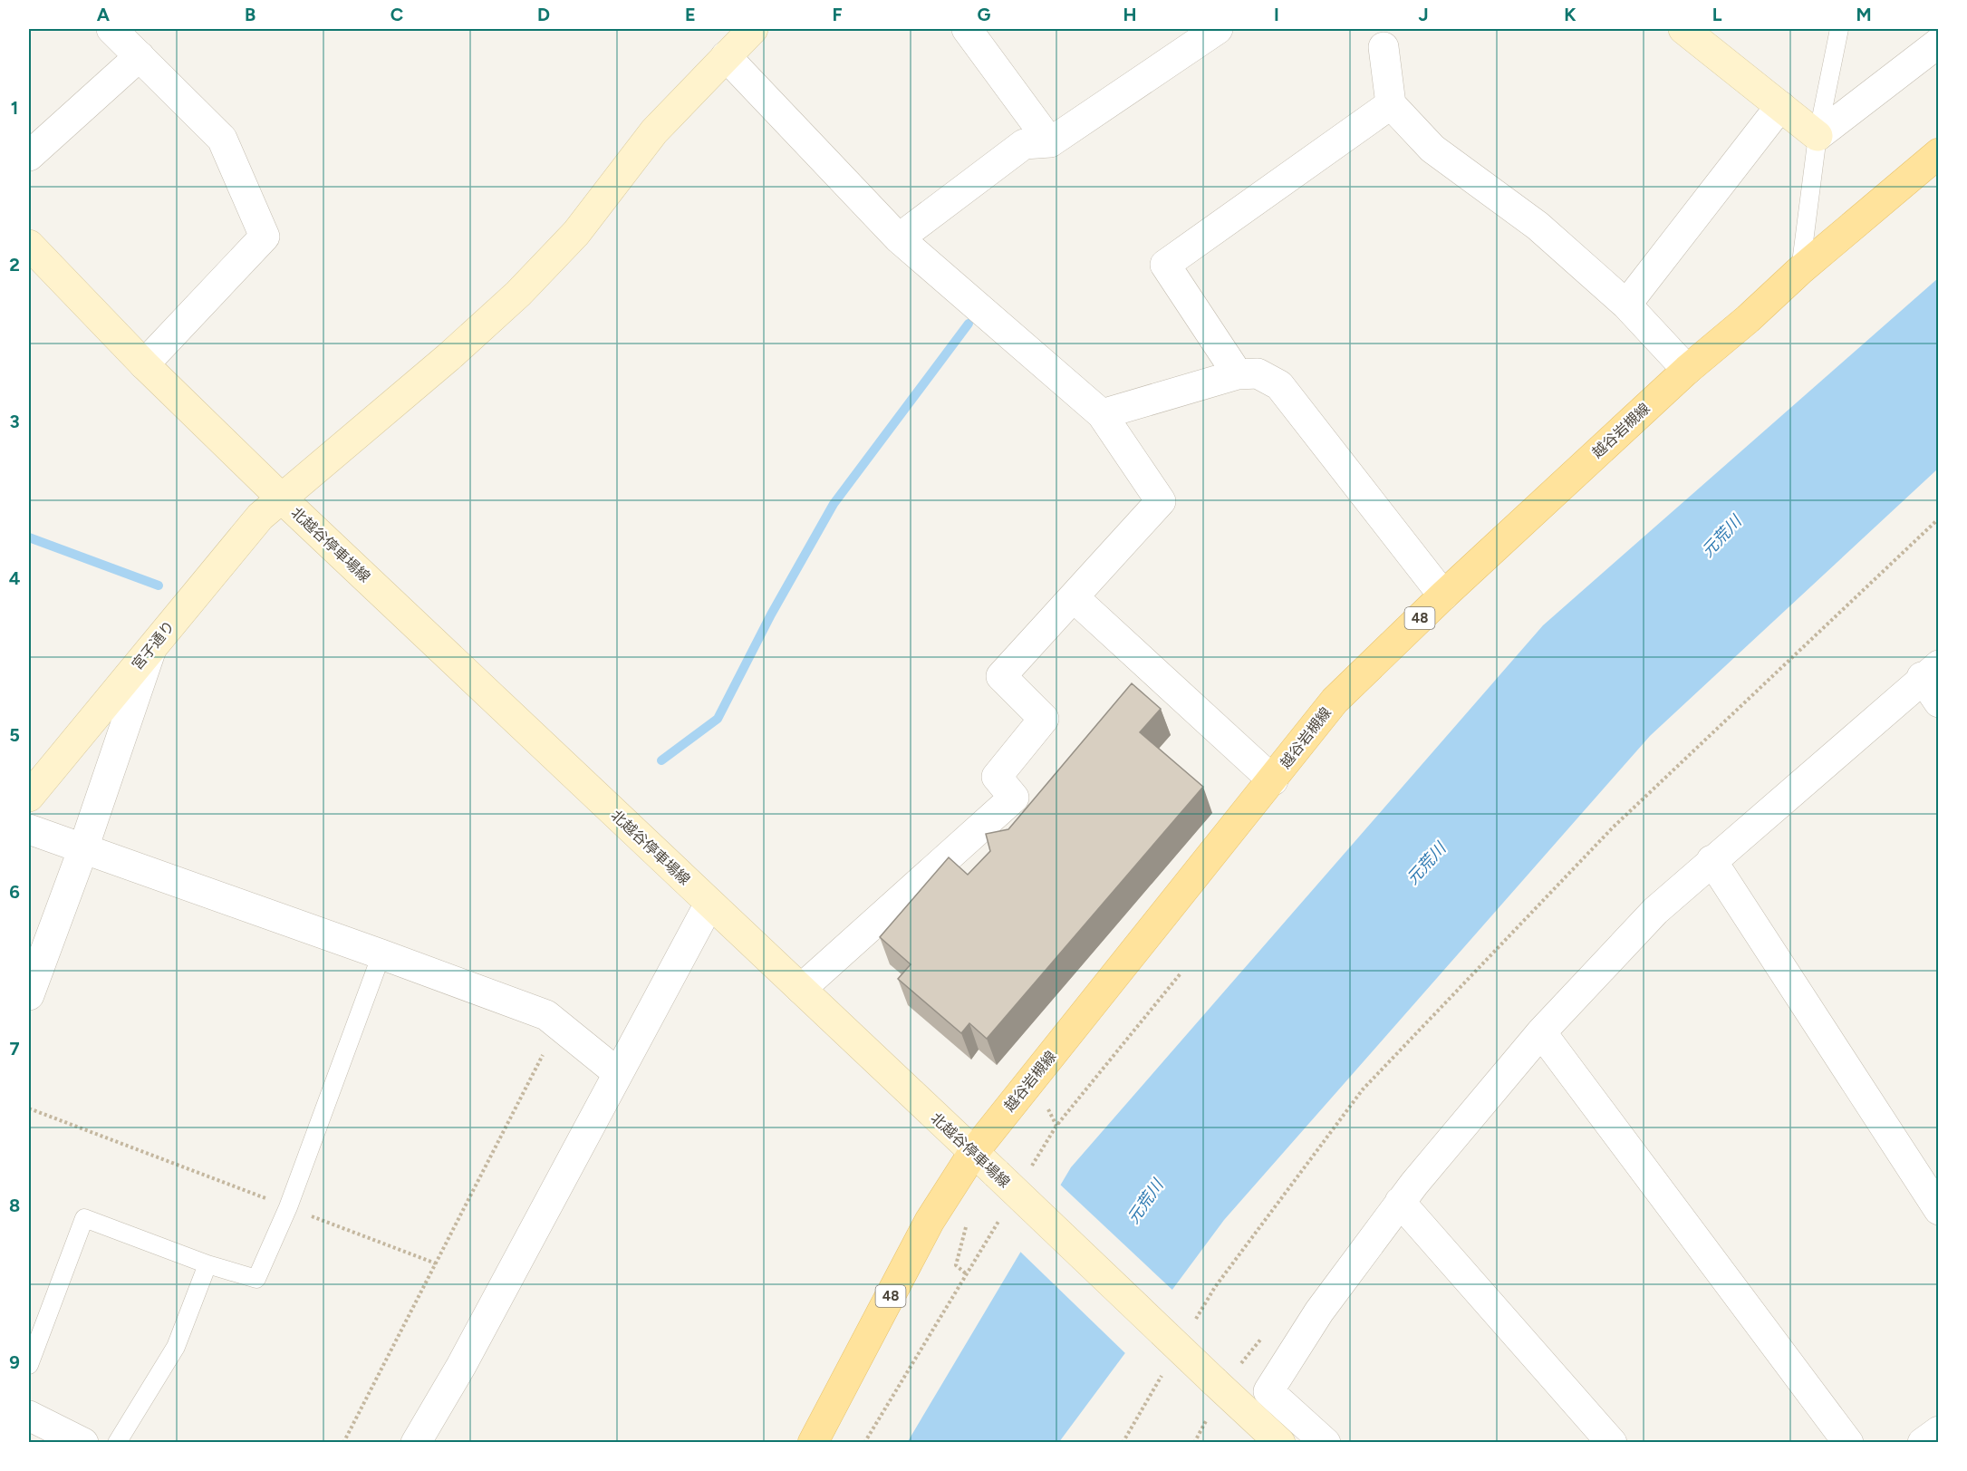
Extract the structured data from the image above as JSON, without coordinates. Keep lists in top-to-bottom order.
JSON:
{
  "streets": {
    "main road": [
      "越谷岩槻線",
      "北越谷停車場線",
      "48",
      "宮子通り"
    ]
  },
  "crossings": [
    ["越谷岩槻線", "北越谷停車場線"],
    ["北越谷停車場線", "宮子通り"]
  ],
  "water": ["元荒川"],
  "grid": {
    "columns": [
      "A",
      "B",
      "C",
      "D",
      "E",
      "F",
      "G",
      "H",
      "I",
      "J",
      "K",
      "L",
      "M"
    ],
    "rows": [
      "1",
      "2",
      "3",
      "4",
      "5",
      "6",
      "7",
      "8",
      "9"
    ]
  }
}
